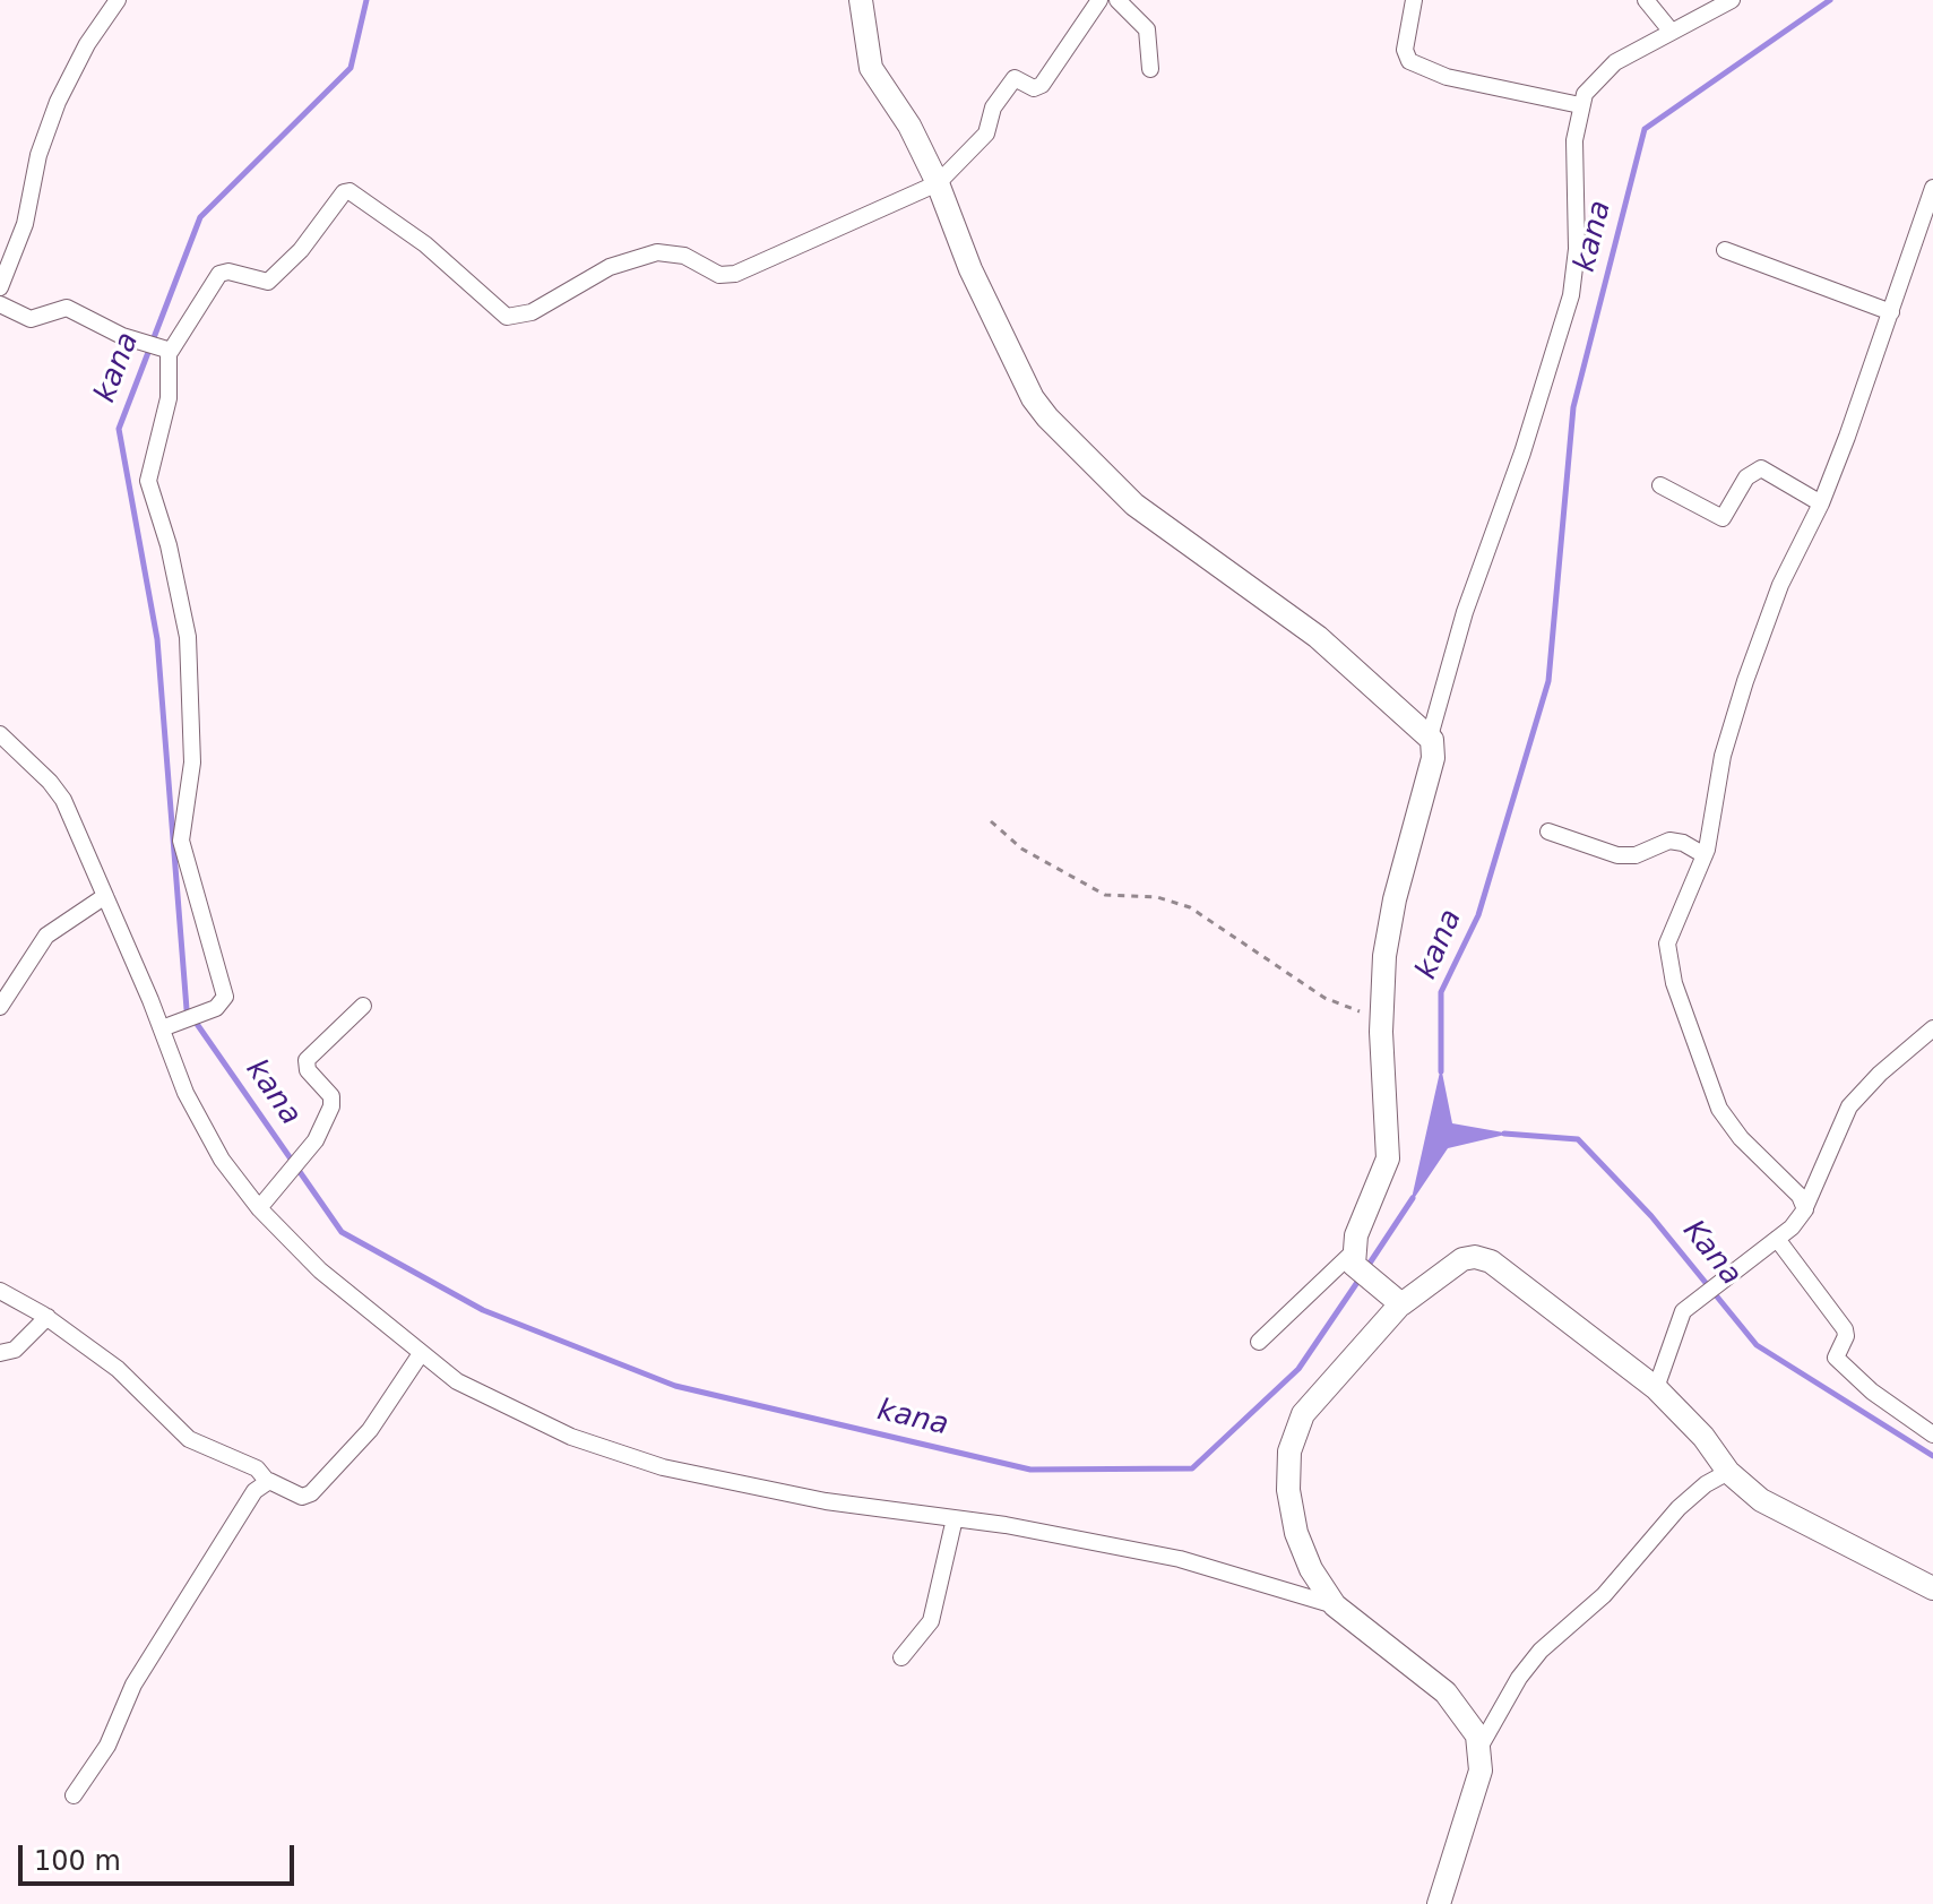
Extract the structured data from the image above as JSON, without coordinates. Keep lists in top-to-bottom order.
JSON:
{
  "water": ["kana", "Kana"],
  "scale_bar": "100 m"
}
